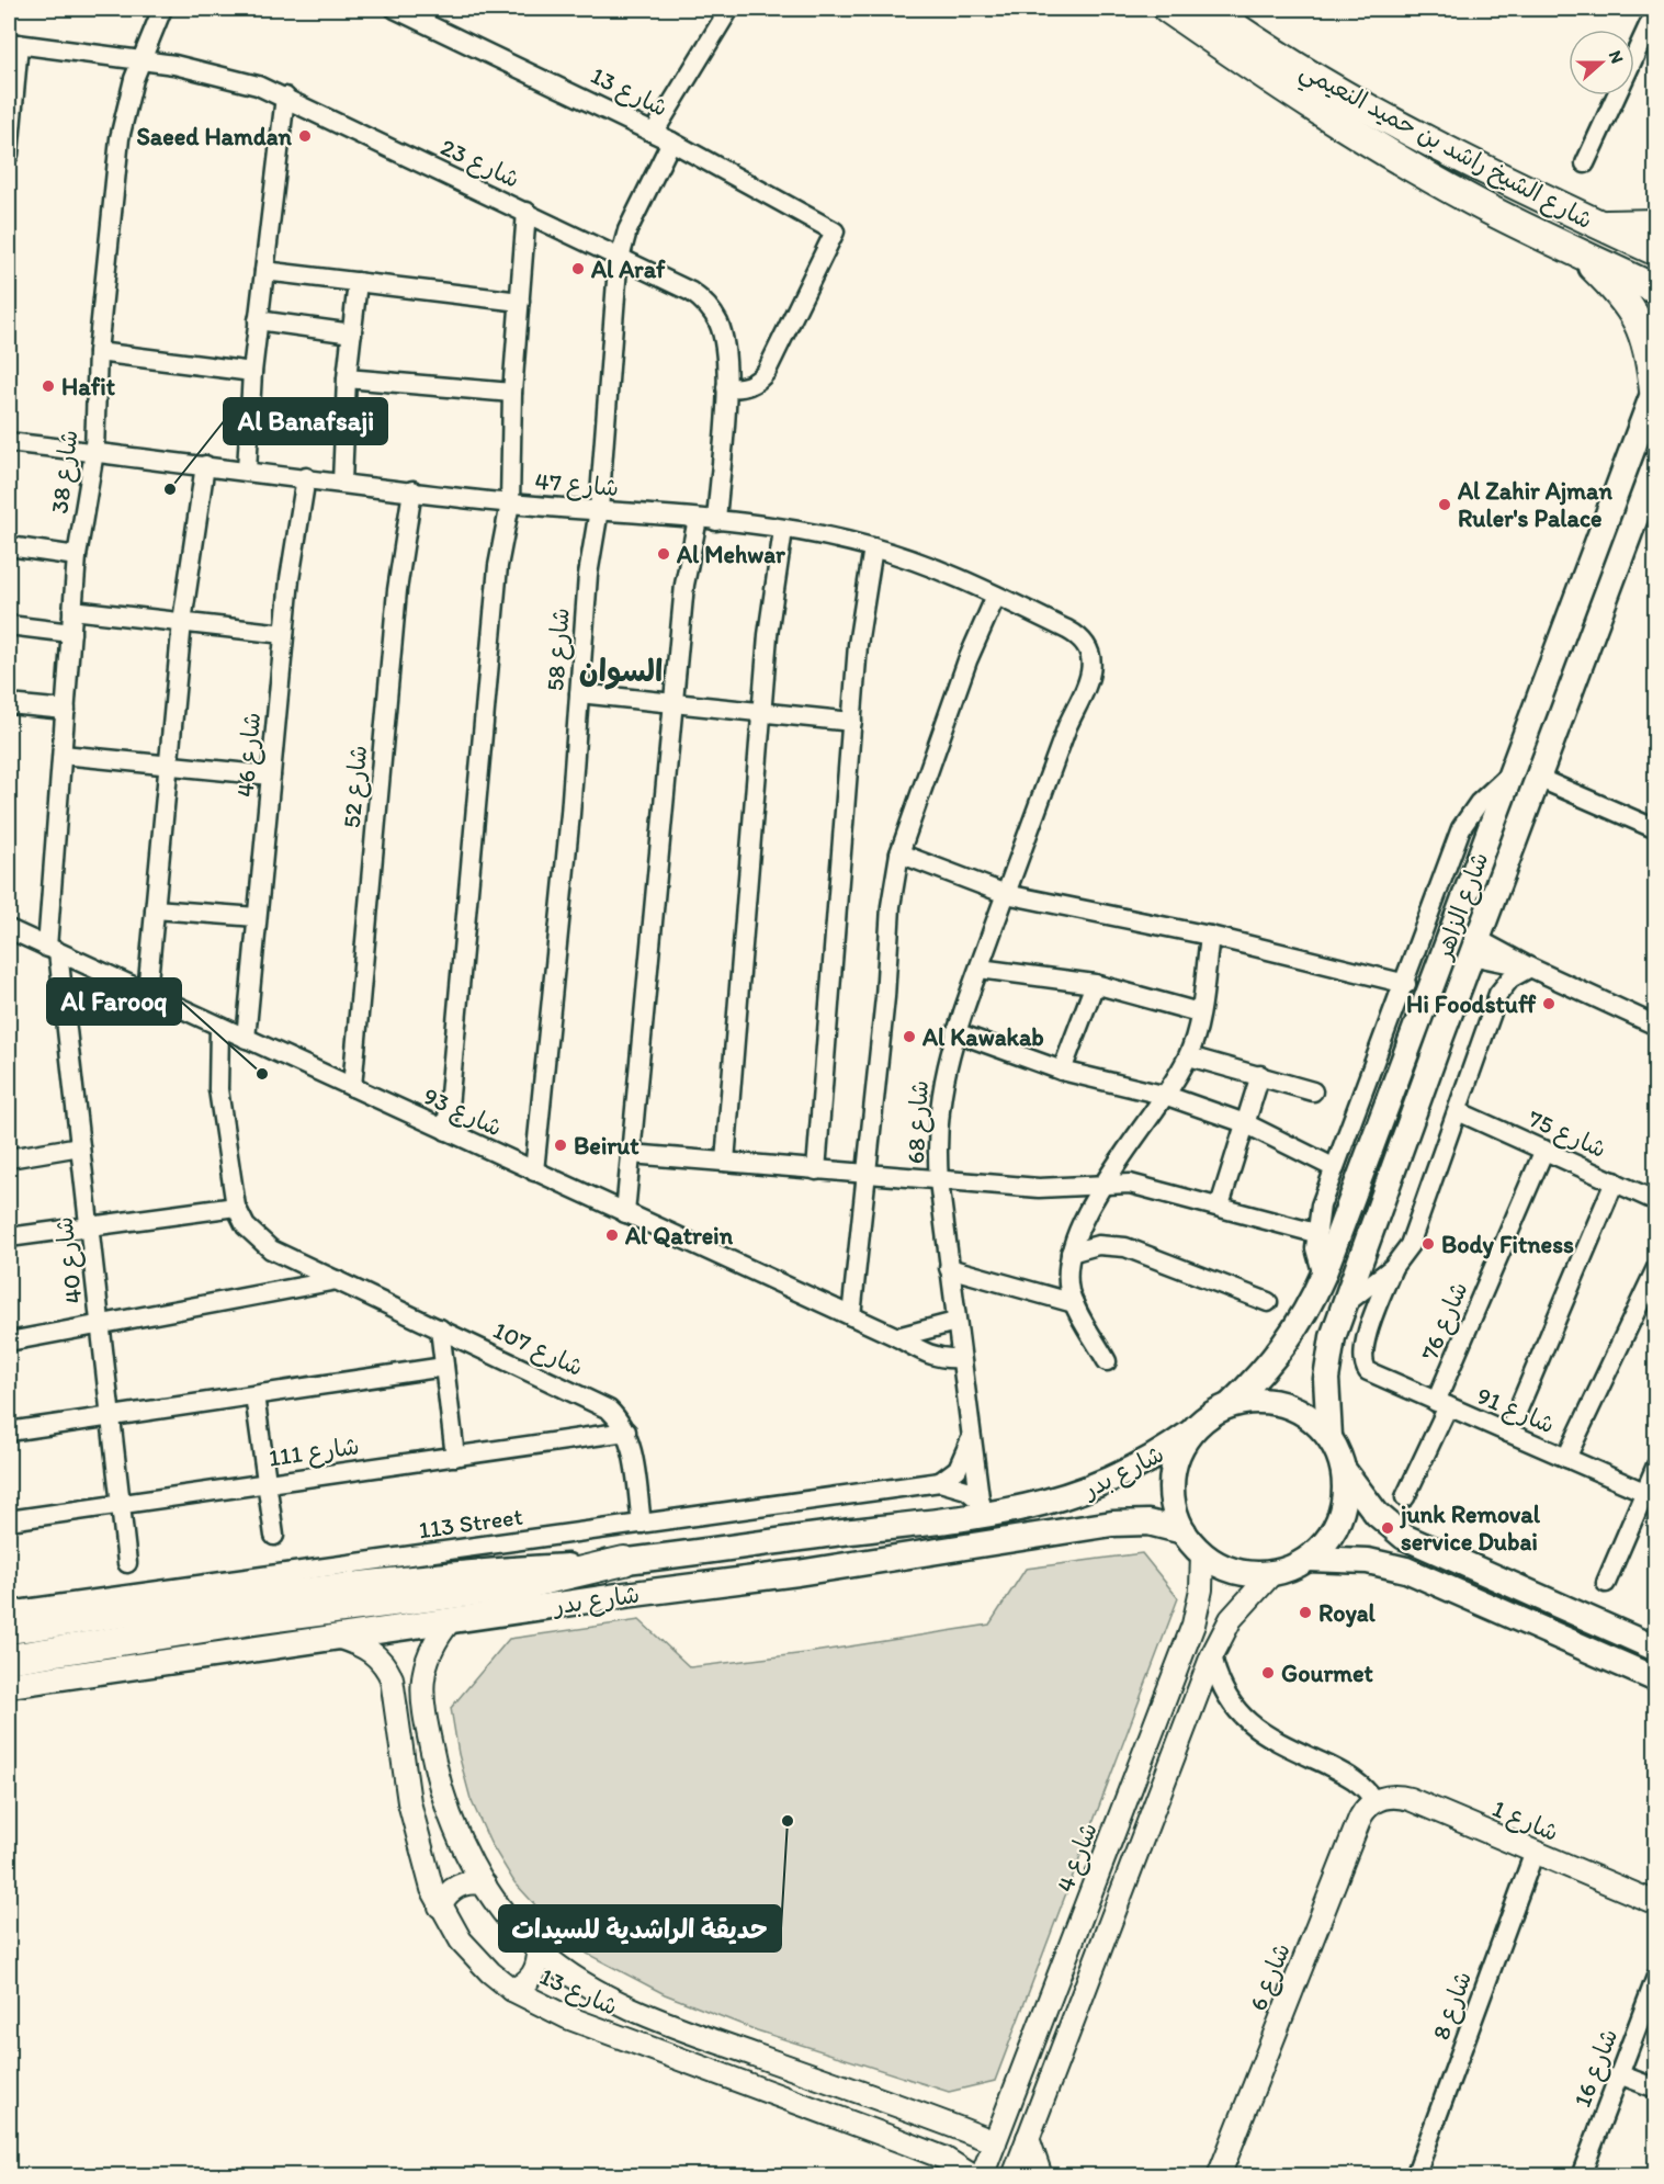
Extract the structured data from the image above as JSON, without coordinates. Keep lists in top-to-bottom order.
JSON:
{
  "streets": {
    "main road": ["شارع الشيخ راشد بن حميد النعيمي", "شارع الزاهر", "شارع بدر"],
    "street": [
      "شارع 13",
      "شارع 23",
      "شارع 38",
      "شارع 47",
      "شارع 58",
      "شارع 46",
      "شارع 52",
      "شارع 93",
      "شارع 68",
      "شارع 75",
      "شارع 40",
      "شارع 76",
      "شارع 107",
      "شارع 91",
      "شارع 111",
      "113 Street",
      "شارع 1",
      "شارع 4",
      "شارع 6",
      "شارع 8",
      "شارع 16"
    ]
  },
  "crossings": [
    ["شارع 13", "شارع 23"],
    ["شارع 13", "شارع 58"],
    ["شارع 13", "شارع بدر"],
    ["شارع 13", "شارع 4"],
    ["شارع 23", "شارع 38"],
    ["شارع 23", "شارع 47"],
    ["شارع 23", "شارع 58"],
    ["شارع 38", "شارع 47"],
    ["شارع 38", "شارع 93"],
    ["شارع 38", "شارع 40"],
    ["شارع 47", "شارع 58"],
    ["شارع 47", "شارع 46"],
    ["شارع 47", "شارع 52"],
    ["شارع 47", "شارع 68"],
    ["شارع 58", "شارع 93"],
    ["شارع 46", "شارع 93"],
    ["شارع 52", "شارع 93"],
    ["شارع الزاهر", "شارع بدر"],
    ["شارع الزاهر", "شارع 4"],
    ["شارع 93", "شارع 68"],
    ["شارع 93", "شارع 40"],
    ["شارع 68", "شارع بدر"],
    ["شارع 68", "113 Street"],
    ["شارع 75", "شارع 76"],
    ["شارع 40", "شارع 111"],
    ["شارع 76", "شارع 91"],
    ["شارع 107", "شارع 111"],
    ["شارع بدر", "113 Street"],
    ["شارع بدر", "شارع 4"],
    ["شارع 1", "شارع 6"],
    ["شارع 1", "شارع 8"]
  ],
  "districts": ["السوان"],
  "places": [
    "Saeed Hamdan",
    "Al Araf",
    "Hafit",
    "Al Banafsaji",
    "Al Zahir Ajman Ruler's Palace",
    "Al Mehwar",
    "Hi Foodstuff",
    "Al Kawakab",
    "Al Farooq",
    "Beirut",
    "Al Qatrein",
    "Body Fitness",
    "junk Removal service Dubai",
    "Royal",
    "Gourmet",
    "حديقة الراشدية للسيدات"
  ],
  "north": "right"
}
